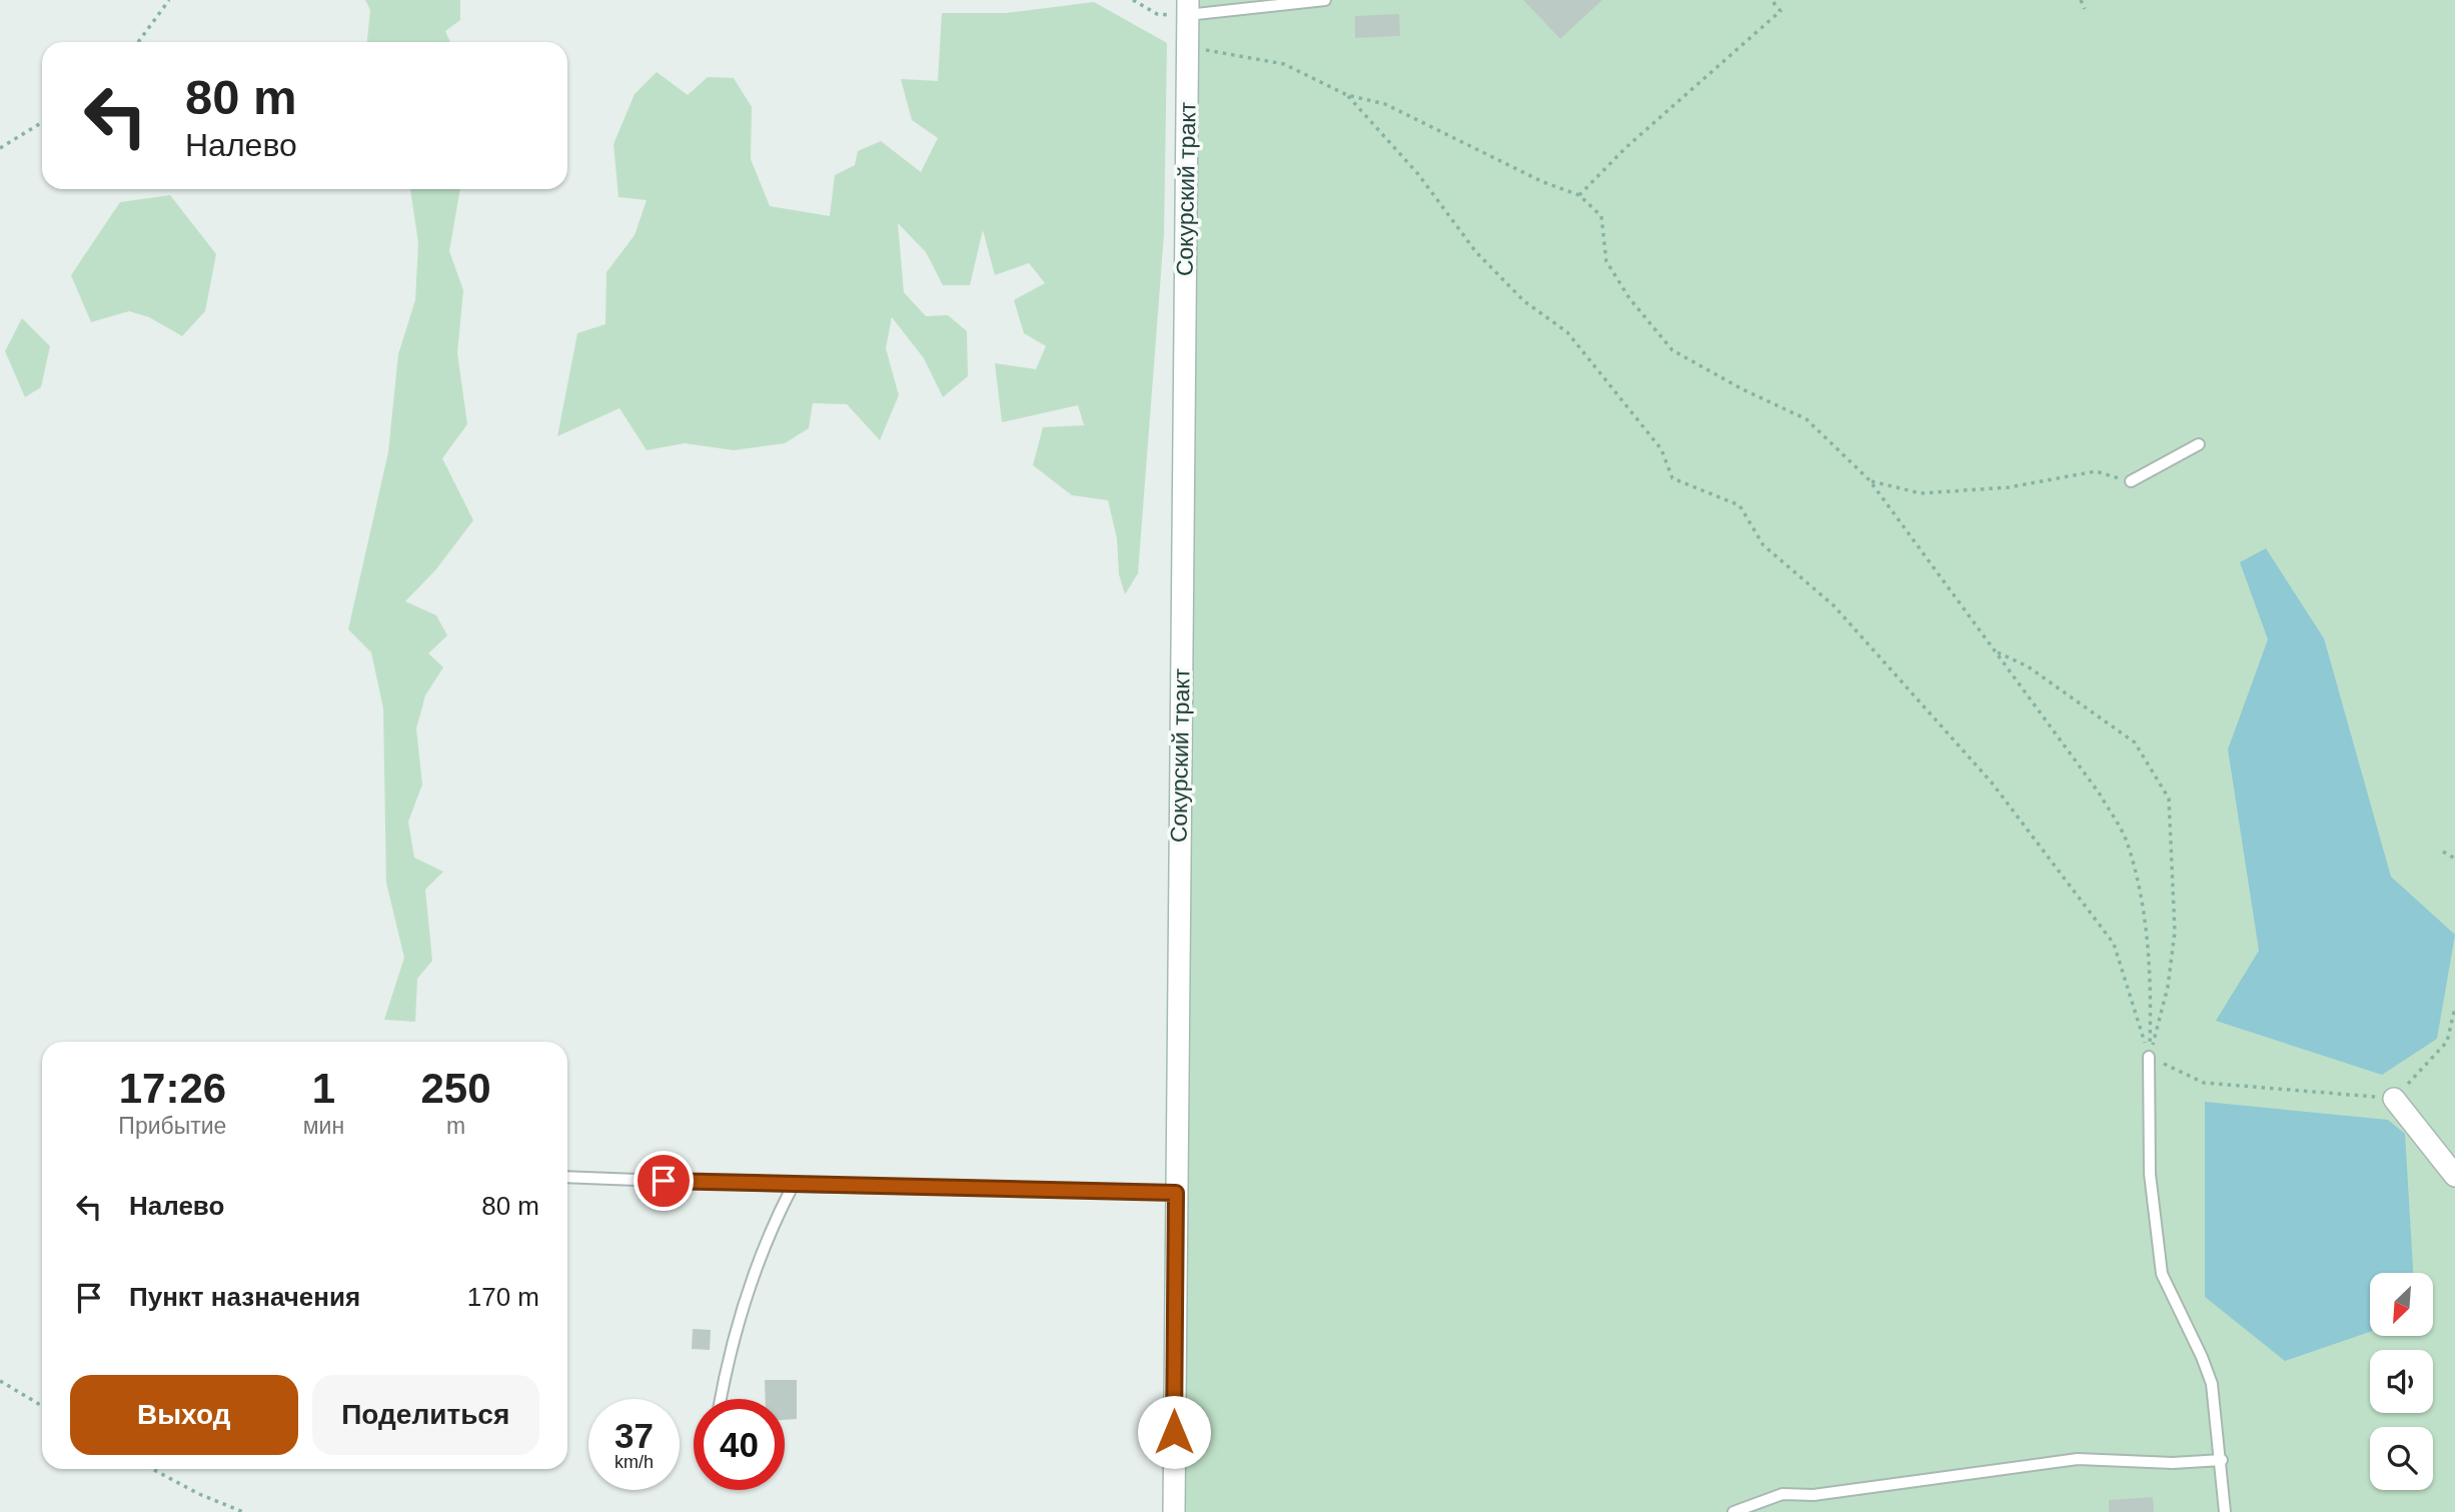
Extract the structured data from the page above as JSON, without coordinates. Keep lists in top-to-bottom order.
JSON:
{
  "streets": {
    "street": ["Сокурский тракт"]
  },
  "north": "bottom left",
  "page": {
    "turn": ["80 m", "Налево"],
    "eta": [
      "17:26",
      "Прибытие",
      "1",
      "мин",
      "250",
      "m"
    ],
    "list": [
      {
        "name": "Налево",
        "value": "80 m"
      },
      {
        "name": "Пункт назначения",
        "value": "170 m"
      }
    ],
    "buttons": ["Выход", "Поделиться"],
    "speed": "37 km/h",
    "limit": "40"
  }
}
